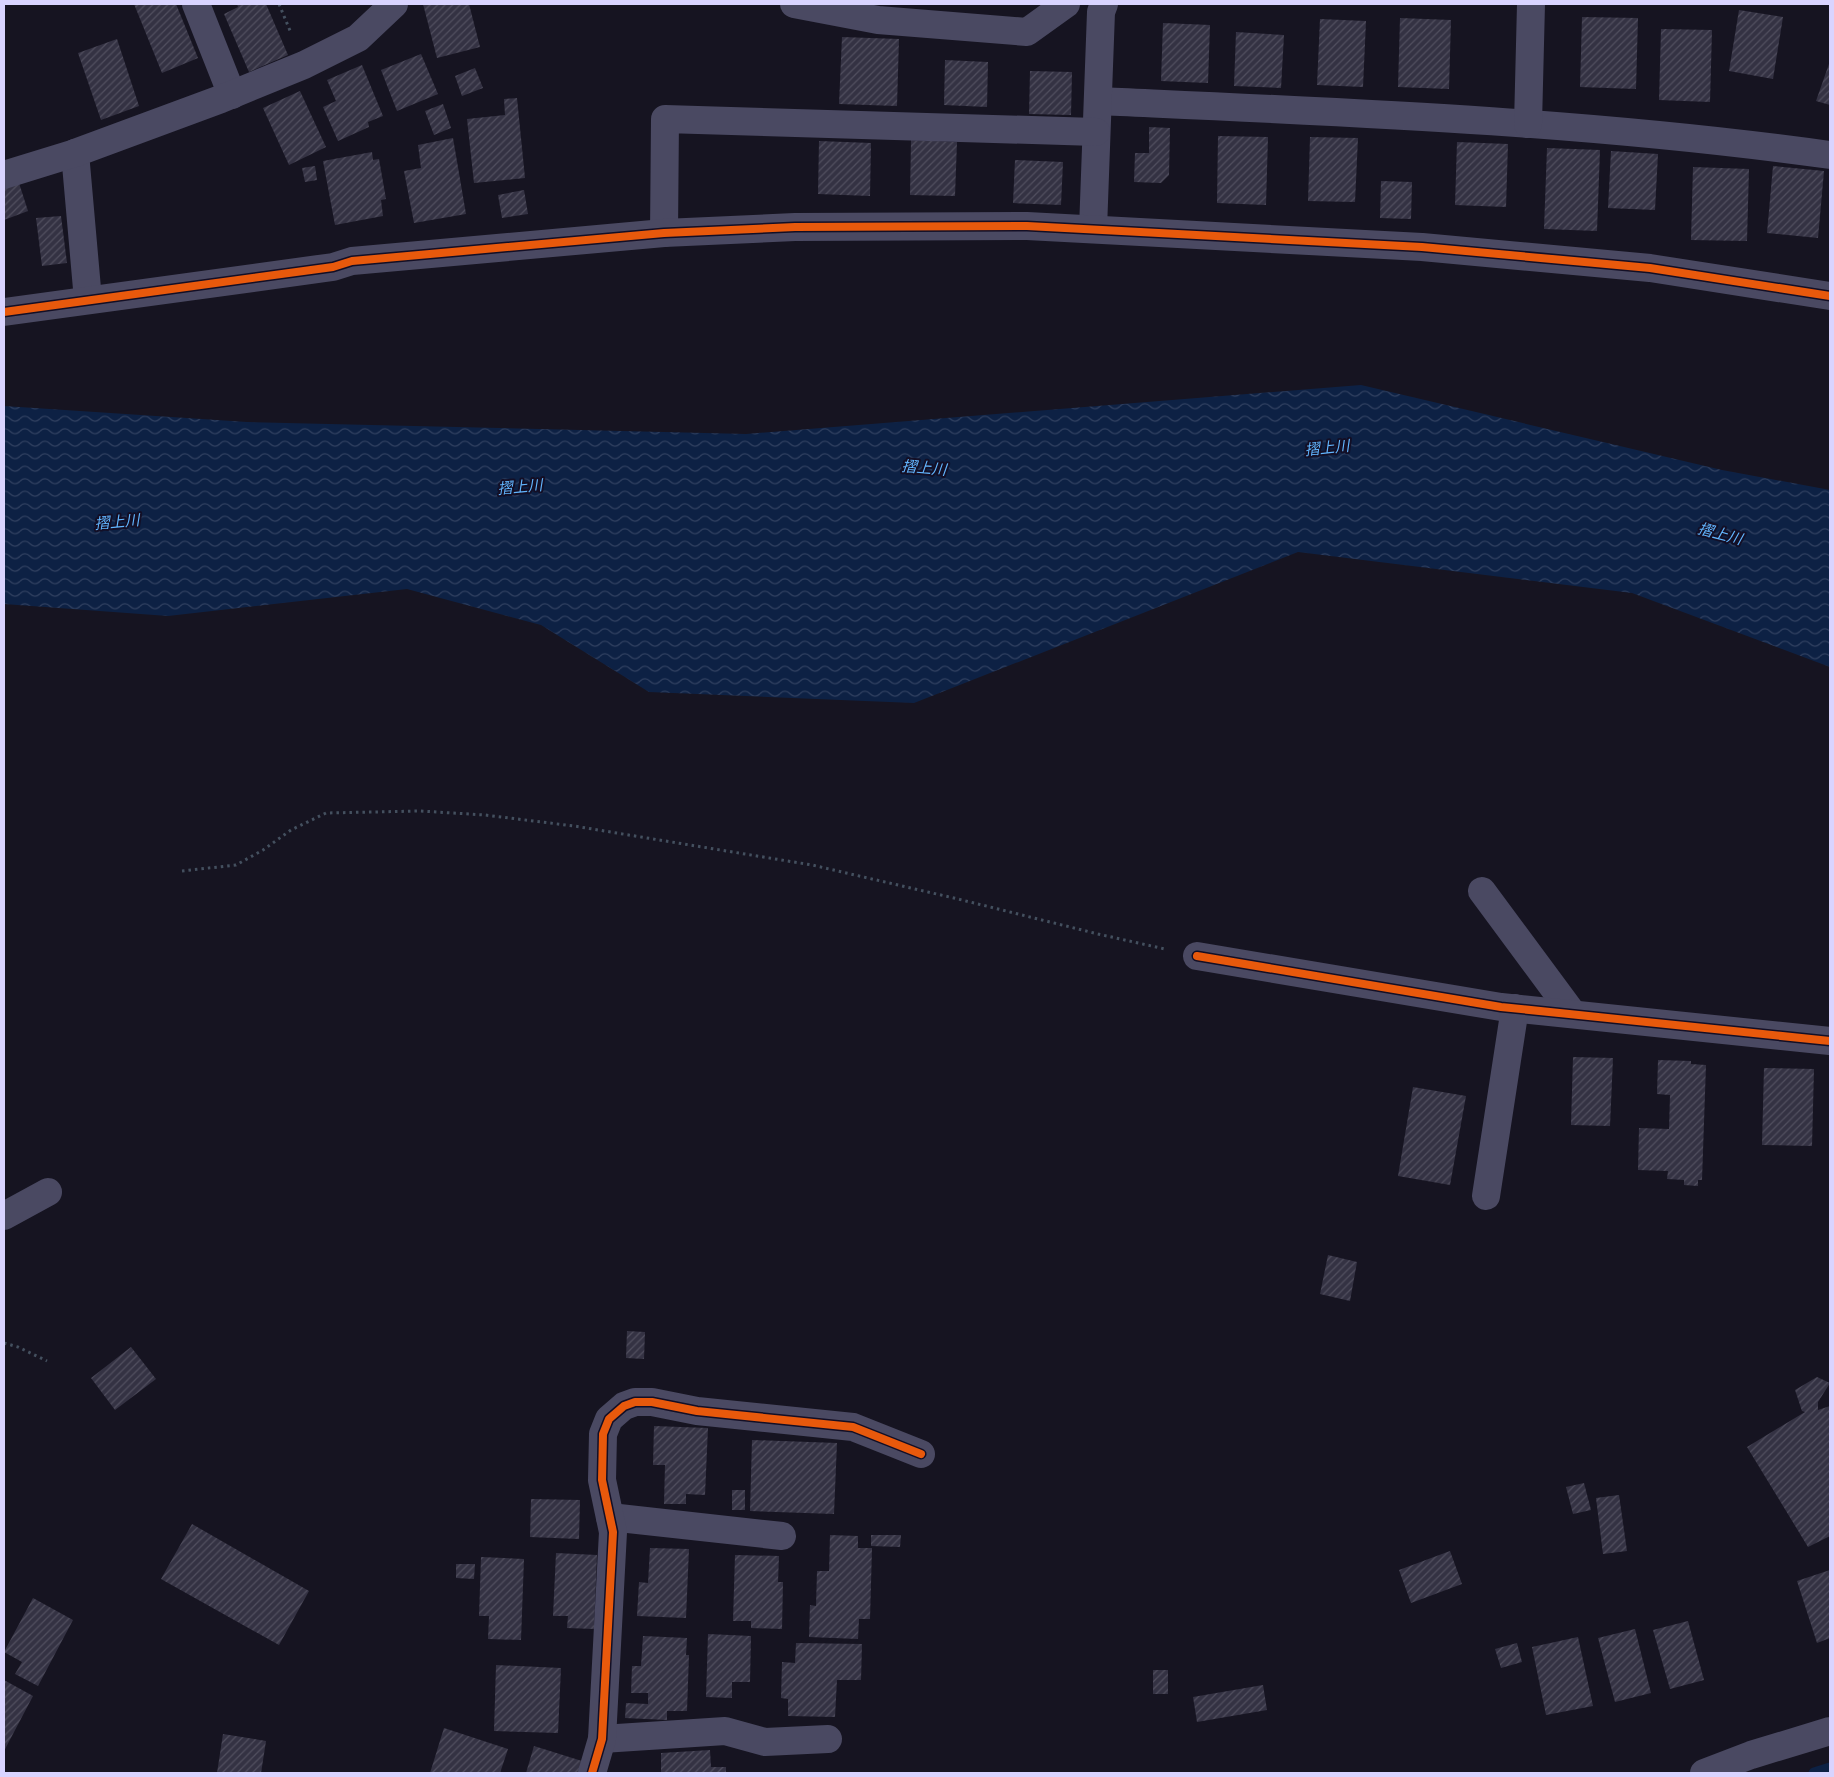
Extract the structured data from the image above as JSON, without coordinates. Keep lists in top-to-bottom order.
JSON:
{
  "water": ["摺上川"]
}
